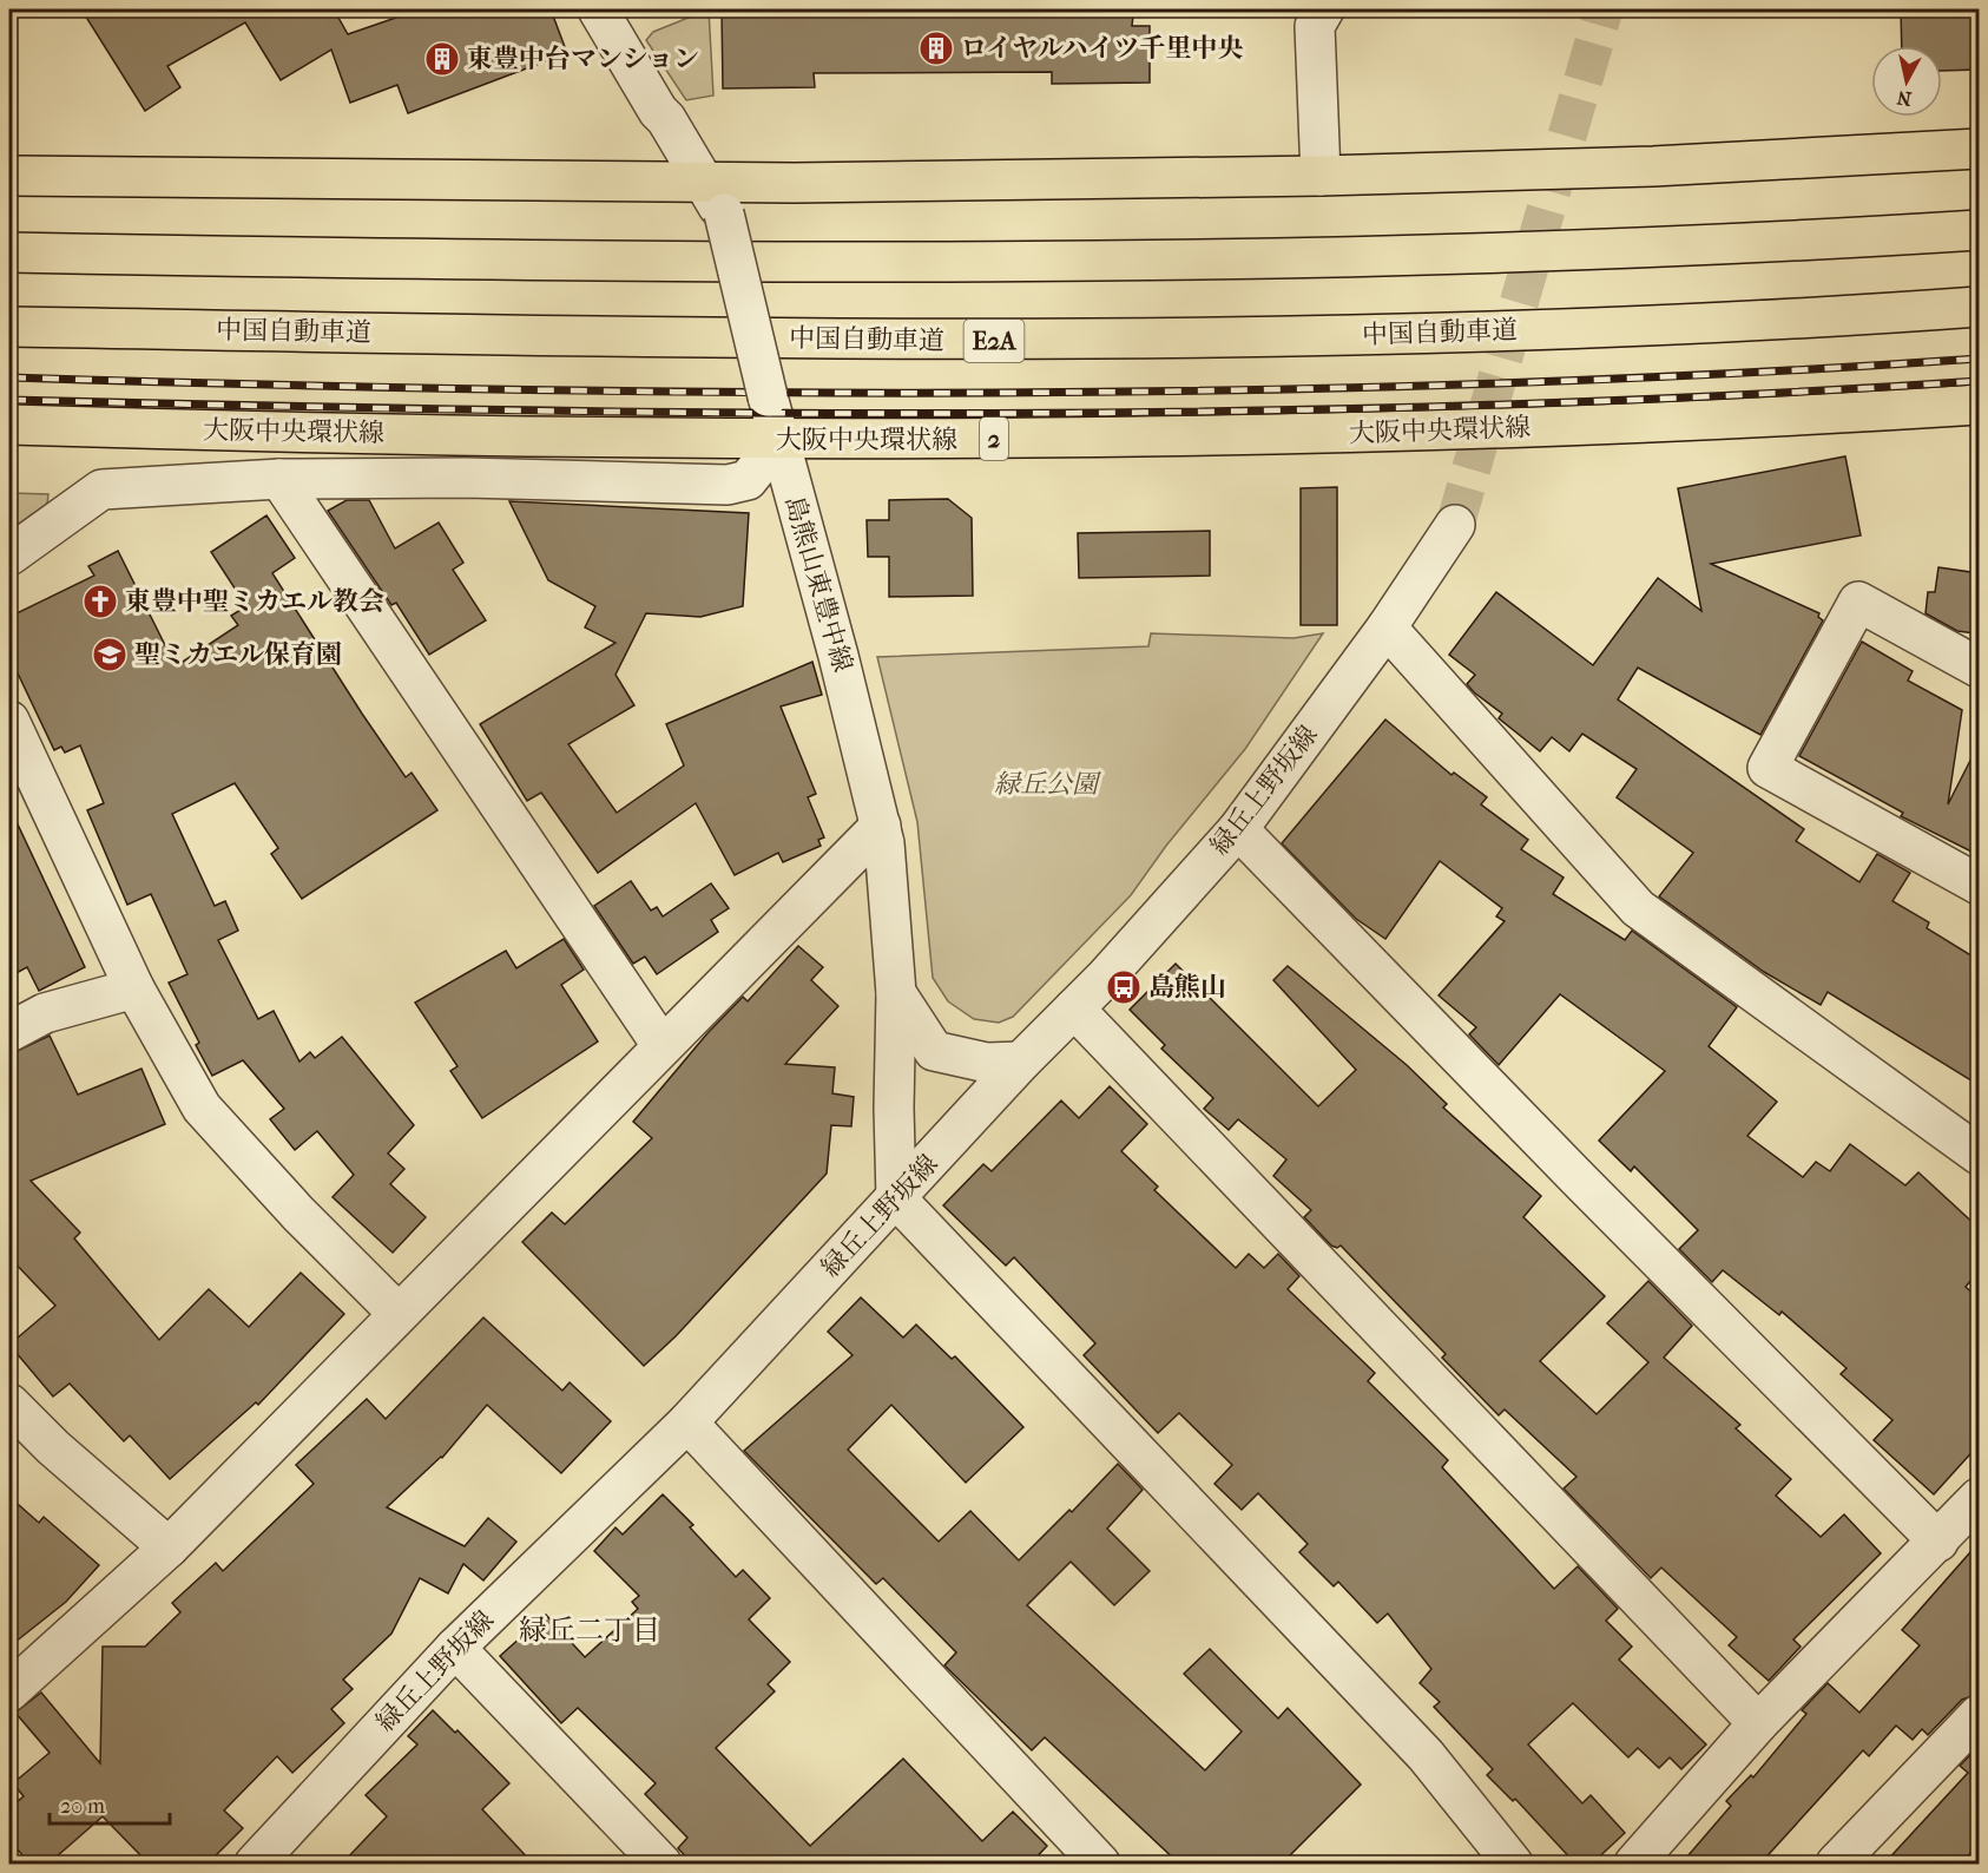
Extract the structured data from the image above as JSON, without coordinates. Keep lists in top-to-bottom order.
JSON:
{
  "streets": {
    "main road": [
      "中国自動車道",
      "E2A",
      "大阪中央環状線",
      "2"
    ],
    "street": ["島熊山東豊中線", "緑丘上野坂線"]
  },
  "crossings": [
    ["大阪中央環状線", "島熊山東豊中線"],
    ["島熊山東豊中線", "緑丘上野坂線"]
  ],
  "districts": ["緑丘二丁目"],
  "parks": ["緑丘公園"],
  "places": {
    "building": ["ロイヤルハイツ千里中央", "東豊中台マンション"],
    "church": ["東豊中聖ミカエル教会"],
    "school or university": ["聖ミカエル保育園"],
    "bus stop": ["島熊山"]
  },
  "scale_bar": "20 m",
  "north": "bottom"
}
